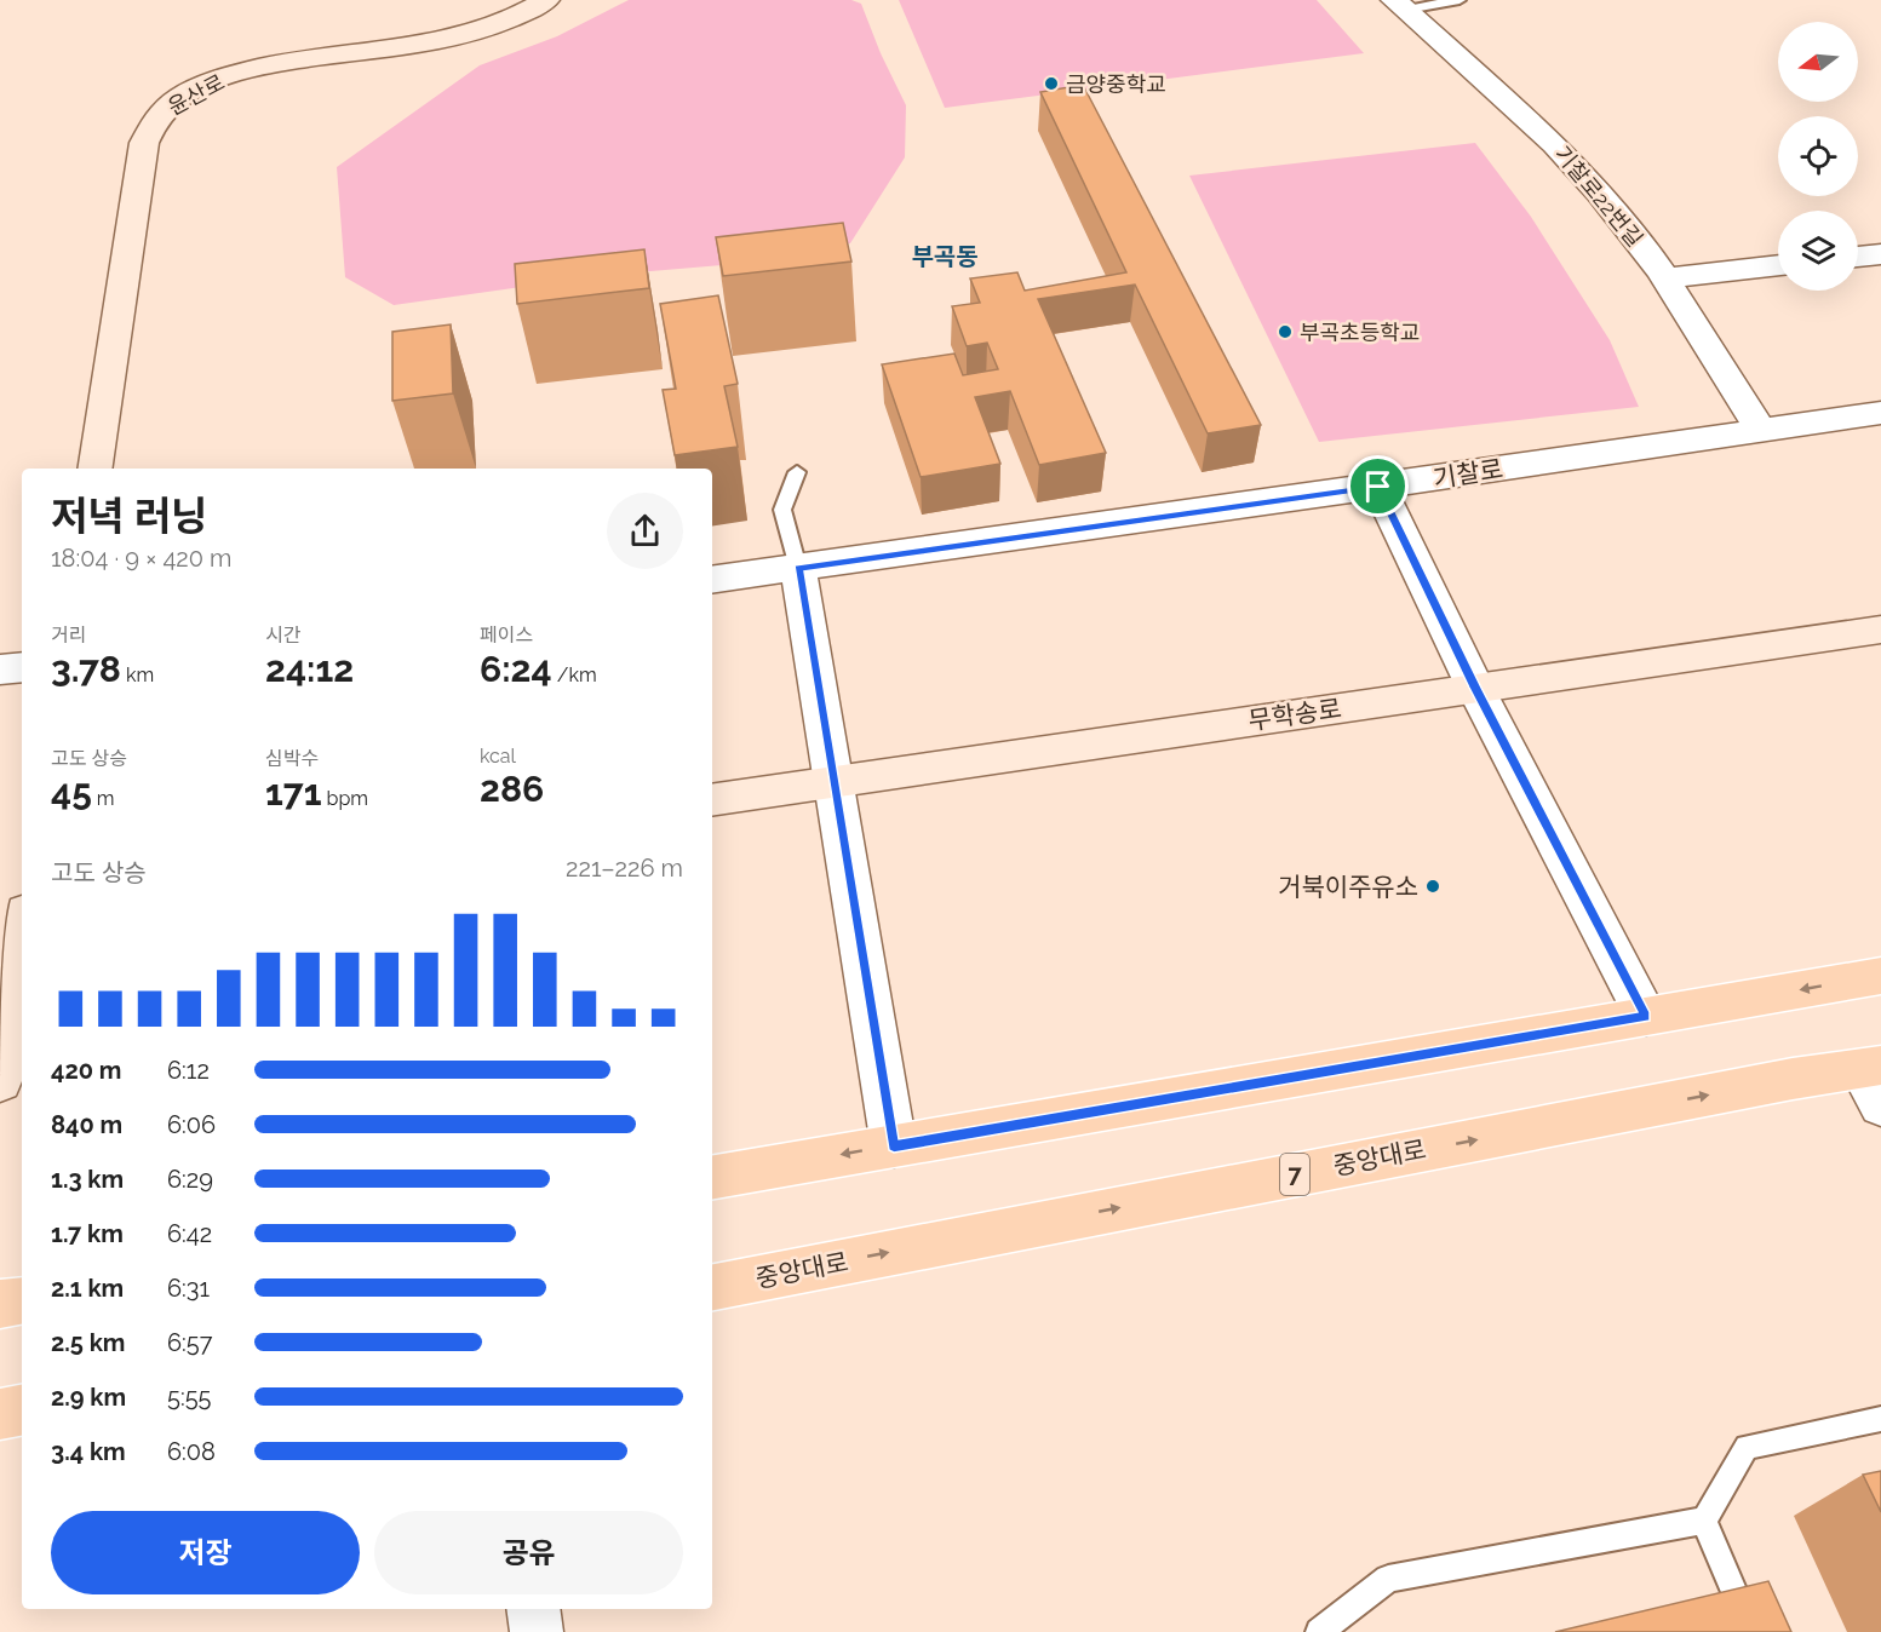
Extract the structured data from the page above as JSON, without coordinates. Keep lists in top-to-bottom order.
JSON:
{
  "streets": {
    "main road": ["중앙대로", "7"],
    "street": [
      "윤산로",
      "기찰로22번길",
      "기찰로",
      "무학송로"
    ]
  },
  "crossings": [
    ["기찰로22번길", "기찰로"]
  ],
  "districts": ["부곡동"],
  "places": ["금양중학교", "부곡초등학교", "거북이주유소"],
  "north": "left",
  "page": {
    "heading": ["저녁 러닝", "18:04 · 9 × 420 m"],
    "stats": [
      ["거리", "3.78 km"],
      ["시간", "24:12"],
      ["페이스", "6:24 /km"],
      ["고도 상승", "45 m"],
      ["심박수", "171 bpm"],
      ["kcal", "286"]
    ],
    "chart": ["고도 상승", "221–226 m"],
    "list": [
      {
        "name": "420 m",
        "note": "6:12"
      },
      {
        "name": "840 m",
        "note": "6:06"
      },
      {
        "name": "1.3 km",
        "note": "6:29"
      },
      {
        "name": "1.7 km",
        "note": "6:42"
      },
      {
        "name": "2.1 km",
        "note": "6:31"
      },
      {
        "name": "2.5 km",
        "note": "6:57"
      },
      {
        "name": "2.9 km",
        "note": "5:55"
      },
      {
        "name": "3.4 km",
        "note": "6:08"
      }
    ],
    "buttons": ["저장", "공유"]
  }
}
